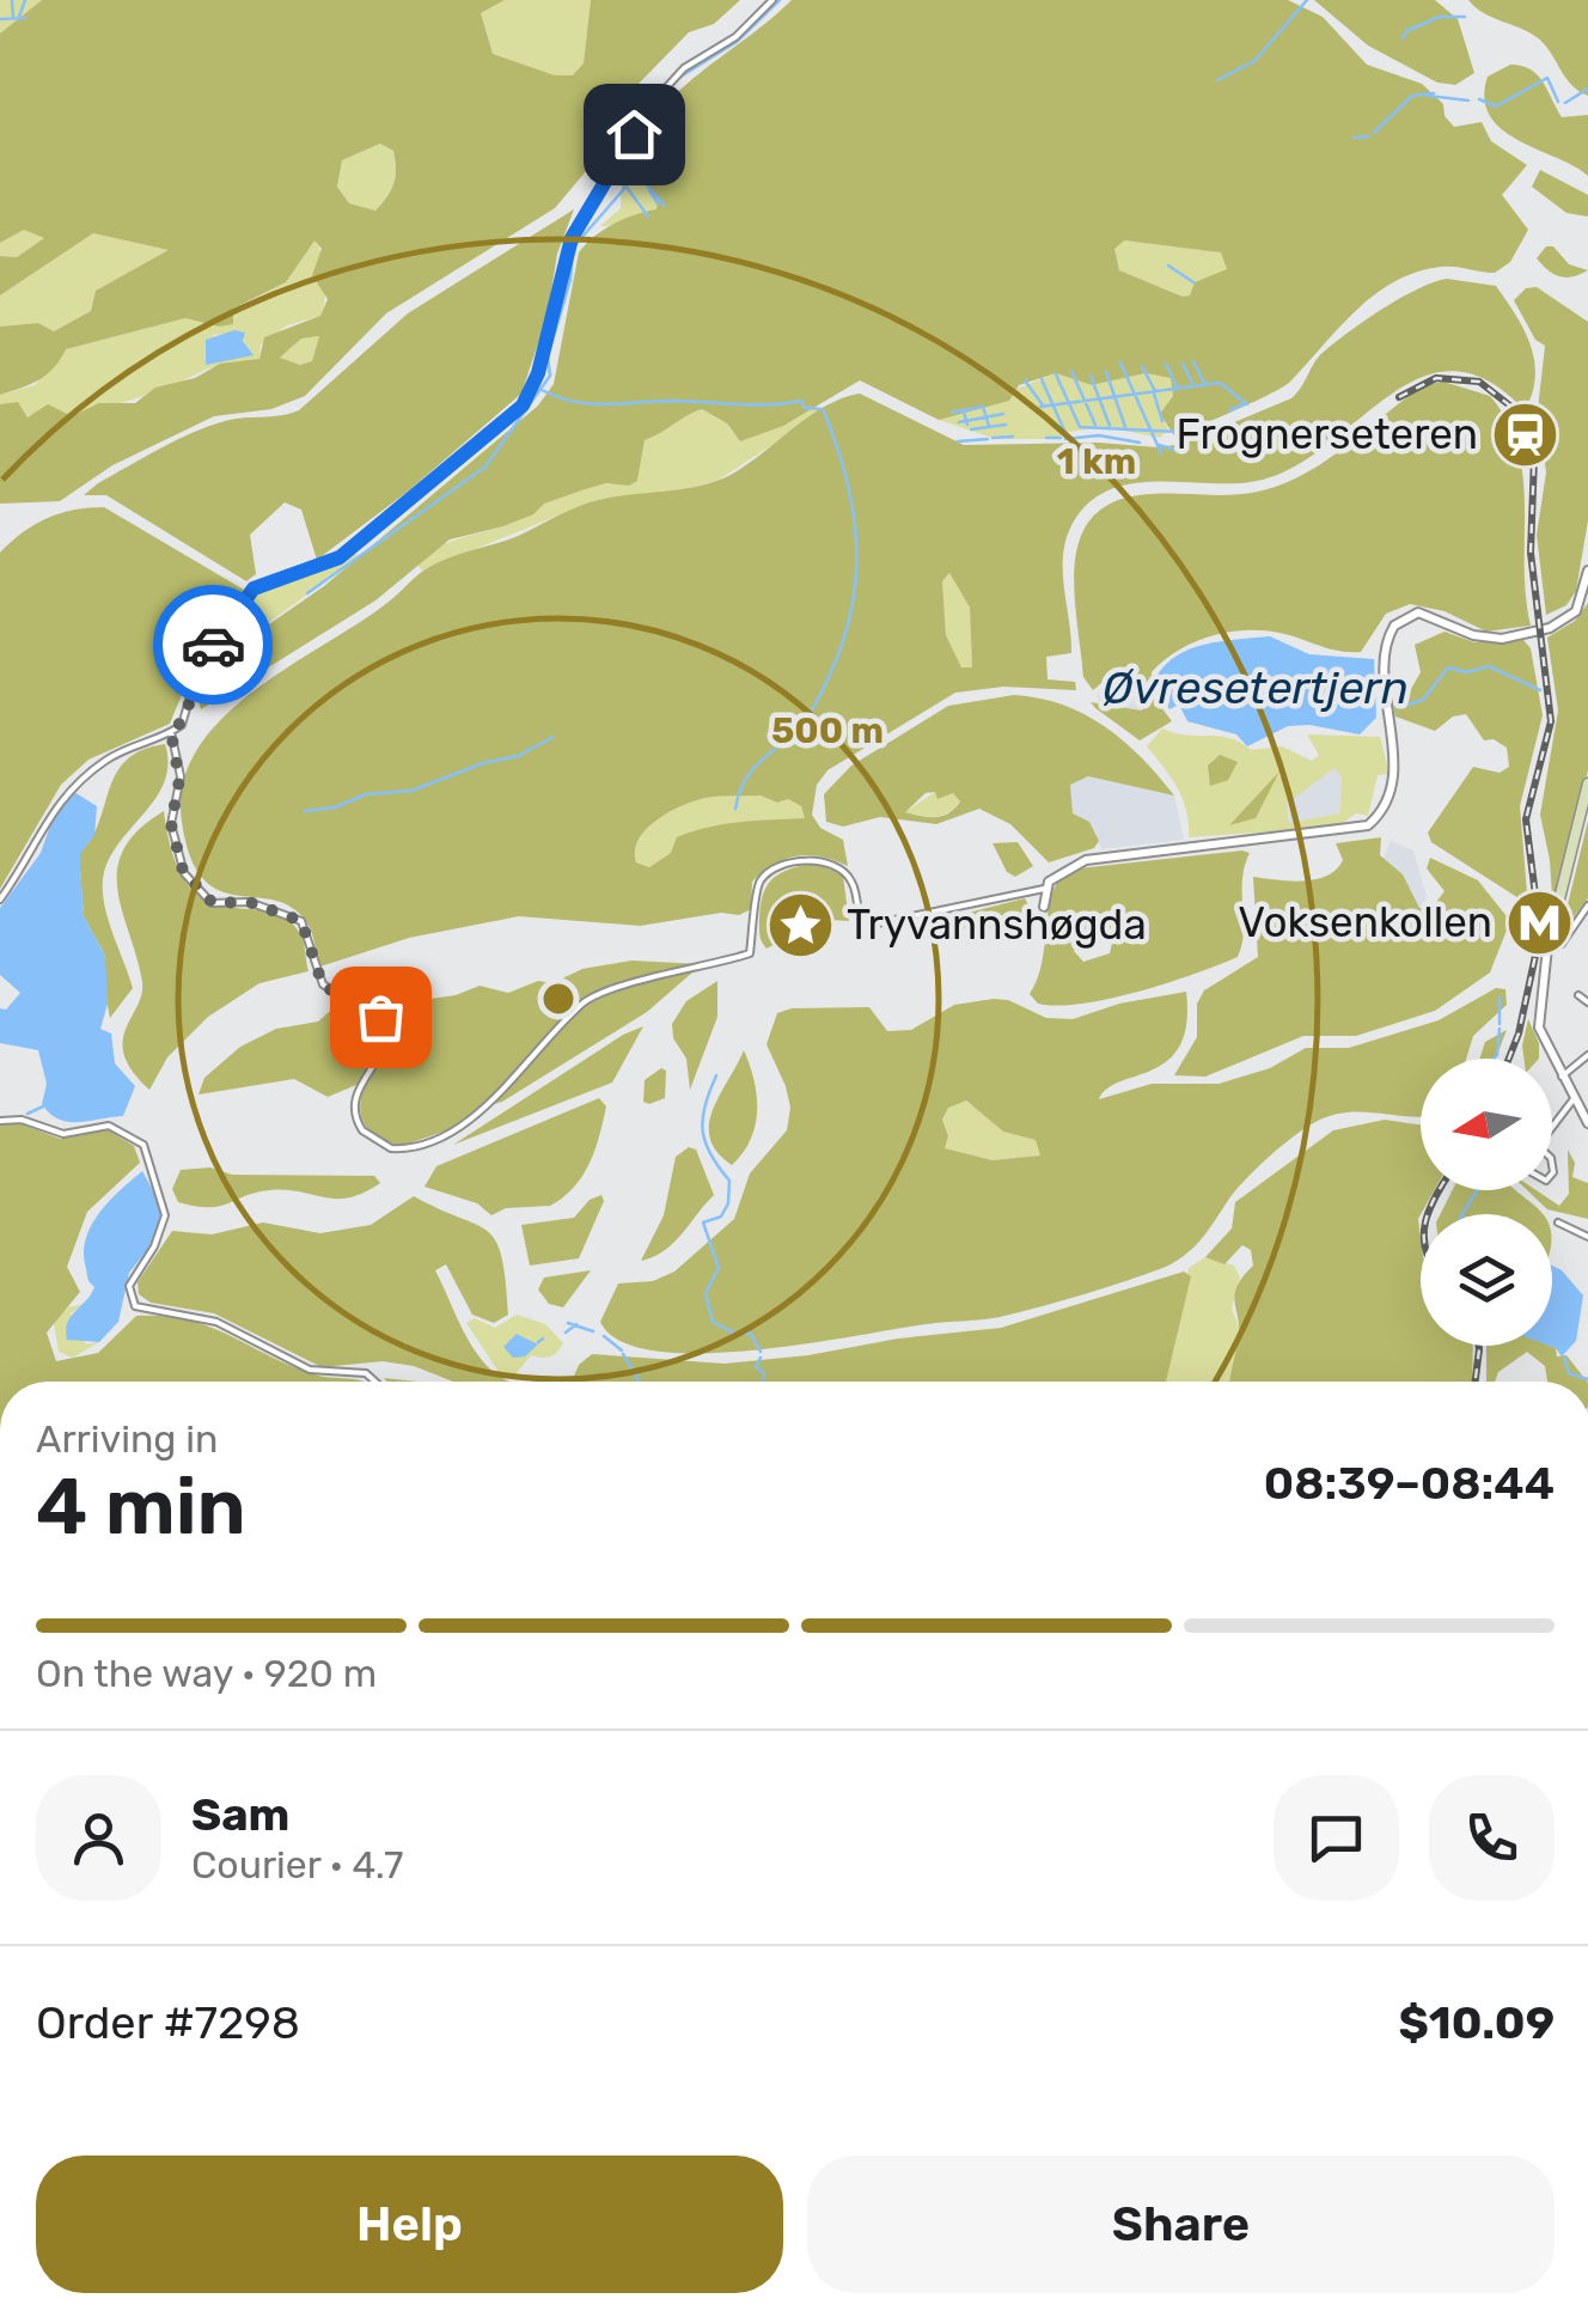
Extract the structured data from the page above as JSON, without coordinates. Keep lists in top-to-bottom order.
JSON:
{
  "water": ["Øvresetertjern"],
  "places": {
    "station": ["Frognerseteren"],
    "metro station": ["Voksenkollen"],
    "place": ["Tryvannshøgda"]
  },
  "north": "left",
  "page": {
    "heading": ["4 min", "Arriving in", "08:39–08:44"],
    "panel": [
      "Sam",
      "Courier · 4.7",
      "Order #7298",
      "$10.09"
    ],
    "bar": "On the way · 920 m",
    "buttons": ["Help", "Share"]
  },
  "rings": ["1 km", "500 m"]
}
